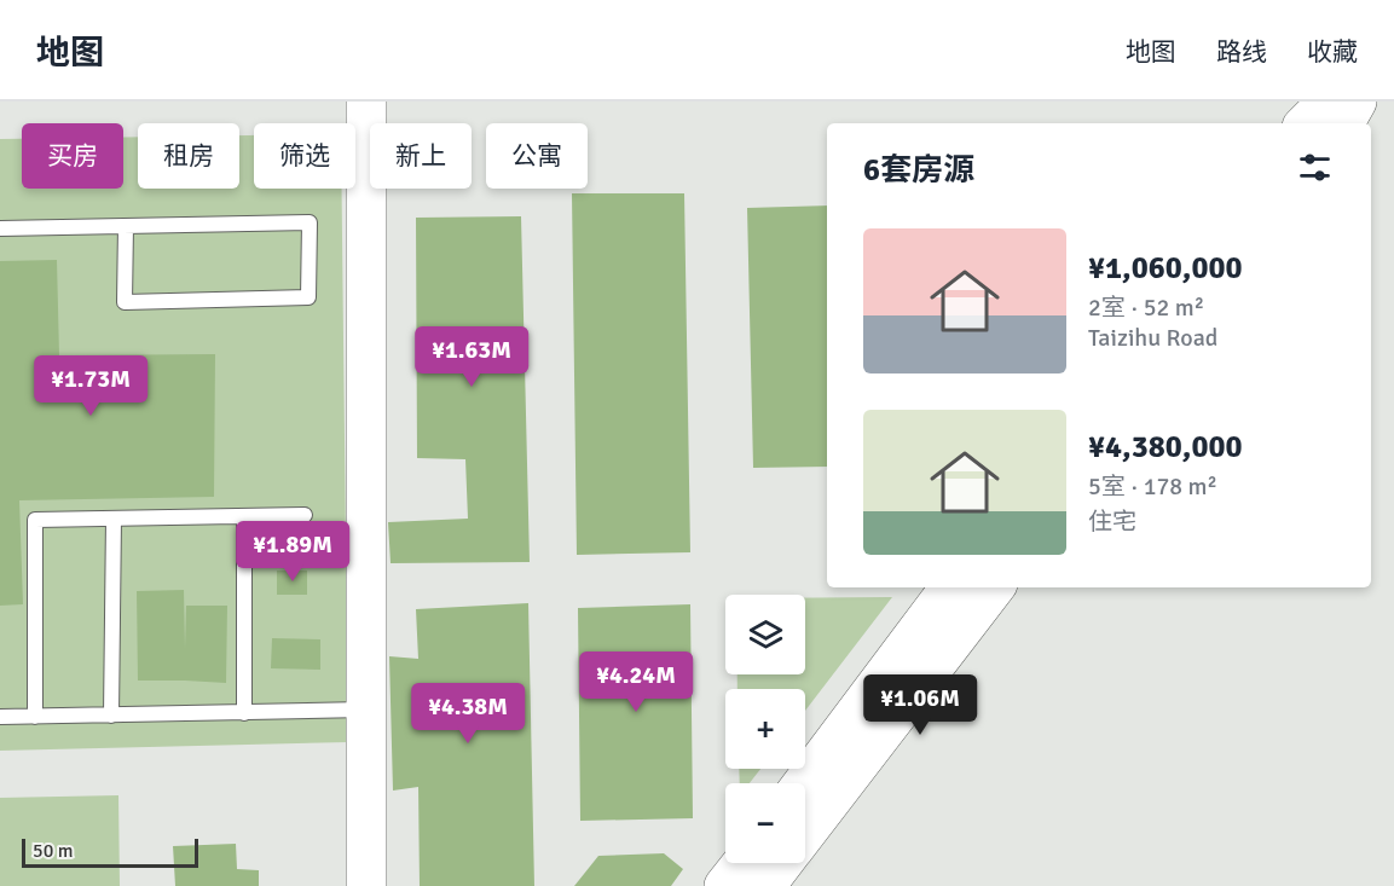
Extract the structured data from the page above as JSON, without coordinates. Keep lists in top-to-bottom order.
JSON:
{
  "scale_bar": "50 m",
  "page": {
    "header": "地图",
    "nav": ["地图", "路线", "收藏"],
    "chip": [
      "买房",
      "租房",
      "筛选",
      "新上",
      "公寓"
    ],
    "heading": "6套房源",
    "list": [
      {
        "name": "¥1,060,000",
        "note": "2室 · 52 m² · Taizihu Road"
      },
      {
        "name": "¥4,380,000",
        "note": "5室 · 178 m² · 住宅"
      }
    ],
    "price": [
      "¥1.63M",
      "¥1.73M",
      "¥1.89M",
      "¥4.24M",
      "¥1.06M",
      "¥4.38M"
    ],
    "map_buttons": ["+", "−"],
    "scale": "50 m"
  }
}
